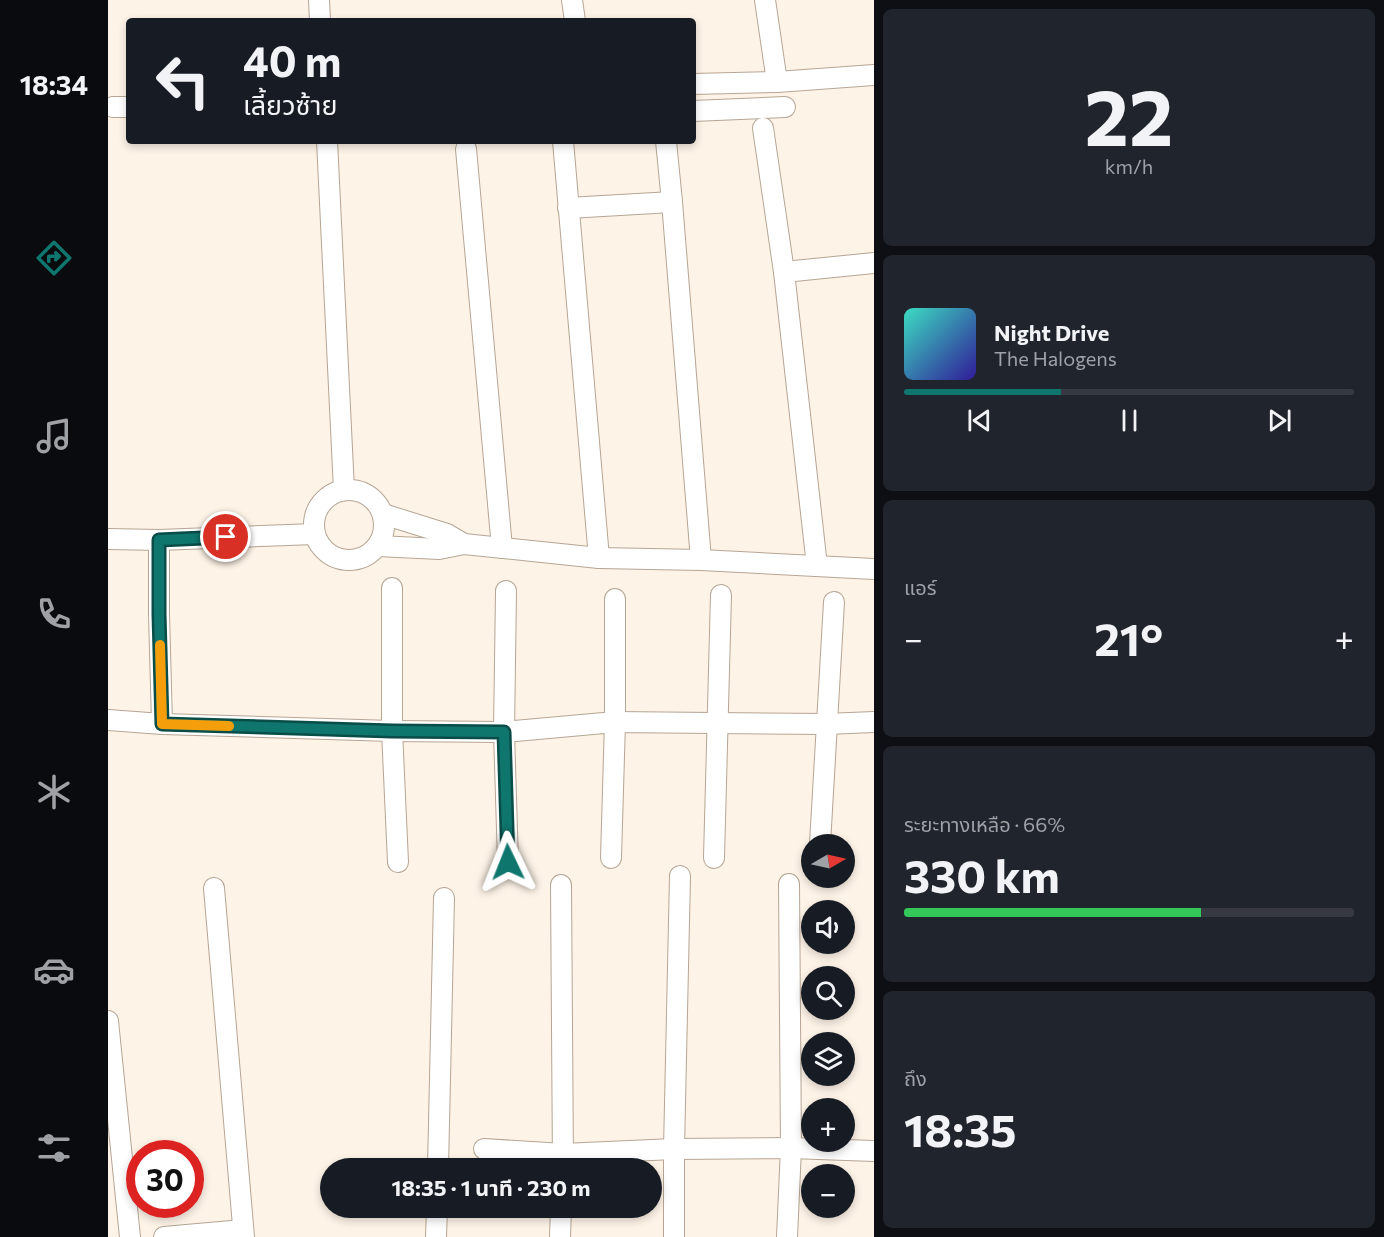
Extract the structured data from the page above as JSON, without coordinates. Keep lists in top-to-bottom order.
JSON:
{
  "north": "right",
  "page": {
    "tabs": "18:34",
    "tile": [
      ["22", "km/h"],
      "แอร์",
      ["ระยะทางเหลือ · 66%", "330 km"],
      ["ถึง", "18:35"]
    ],
    "turn": ["40 m", "เลี้ยวซ้าย"],
    "song": ["Night Drive", "The Halogens"],
    "heat": ["−", "21°", "+"],
    "map_buttons": ["+", "−"],
    "limit": "30",
    "trip": "18:35 · 1 นาที · 230 m"
  }
}
